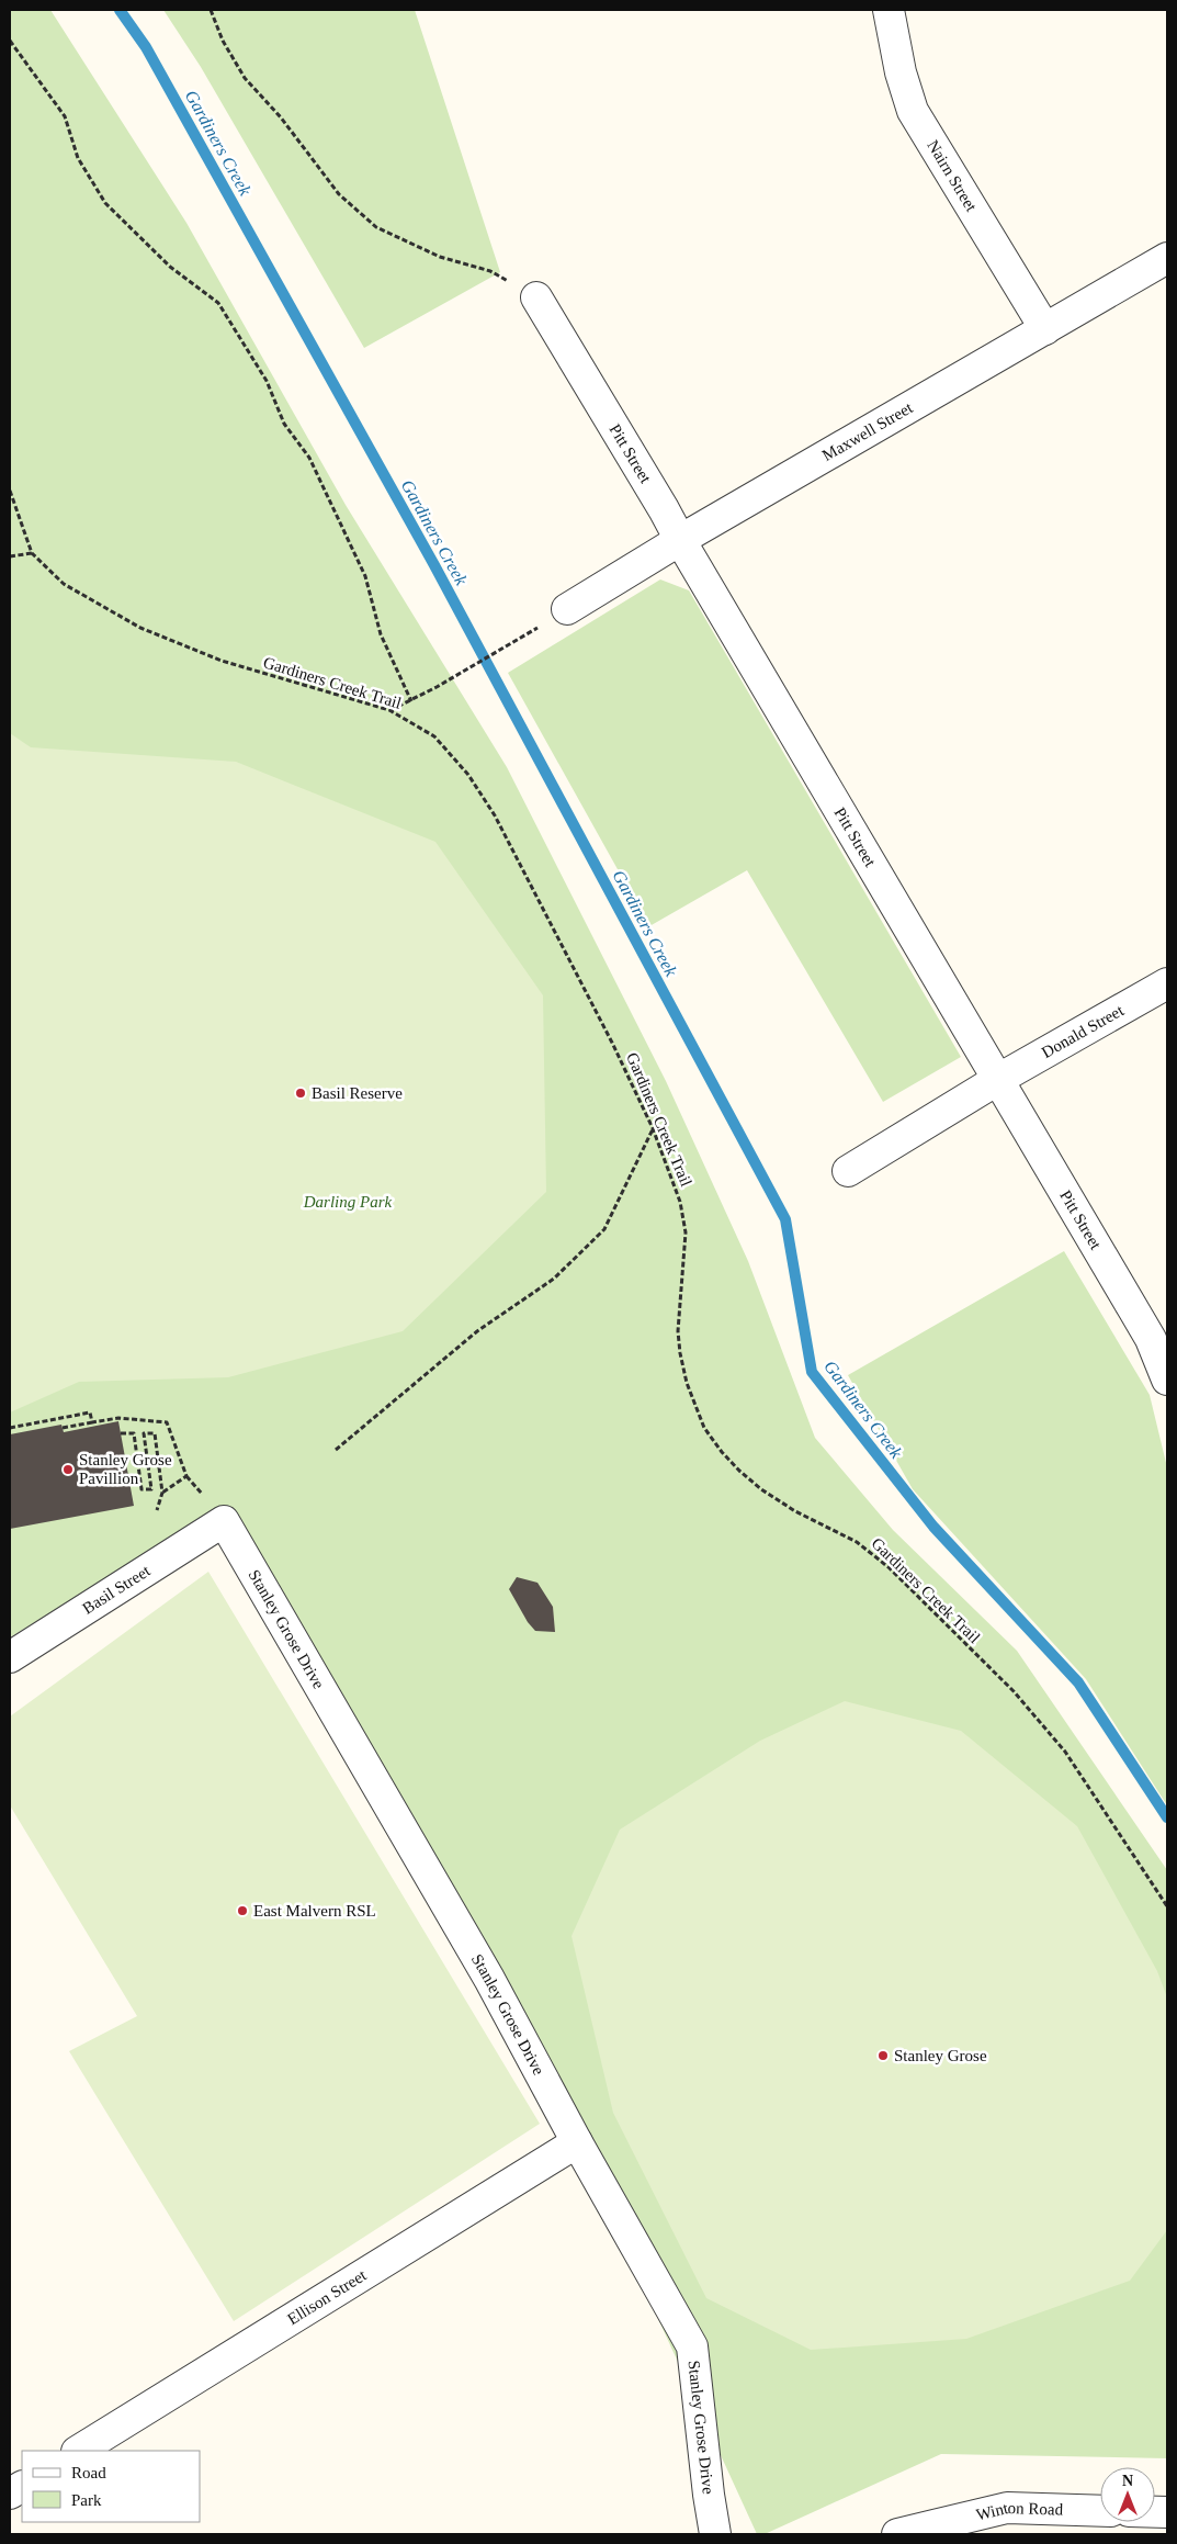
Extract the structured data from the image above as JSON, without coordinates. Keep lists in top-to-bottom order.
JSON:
{
  "streets": {
    "street": [
      "Nairn Street",
      "Maxwell Street",
      "Pitt Street",
      "Donald Street",
      "Basil Street",
      "Stanley Grose Drive",
      "Ellison Street",
      "Winton Road"
    ],
    "path": ["Gardiners Creek Trail"]
  },
  "crossings": [
    ["Nairn Street", "Maxwell Street"],
    ["Maxwell Street", "Pitt Street"],
    ["Pitt Street", "Donald Street"],
    ["Basil Street", "Stanley Grose Drive"],
    ["Stanley Grose Drive", "Ellison Street"]
  ],
  "water": ["Gardiners Creek"],
  "parks": ["Darling Park"],
  "places": [
    "Basil Reserve",
    "Stanley Grose Pavillion",
    "East Malvern RSL",
    "Stanley Grose"
  ],
  "legend": ["Road", "Park"],
  "north": "top"
}
